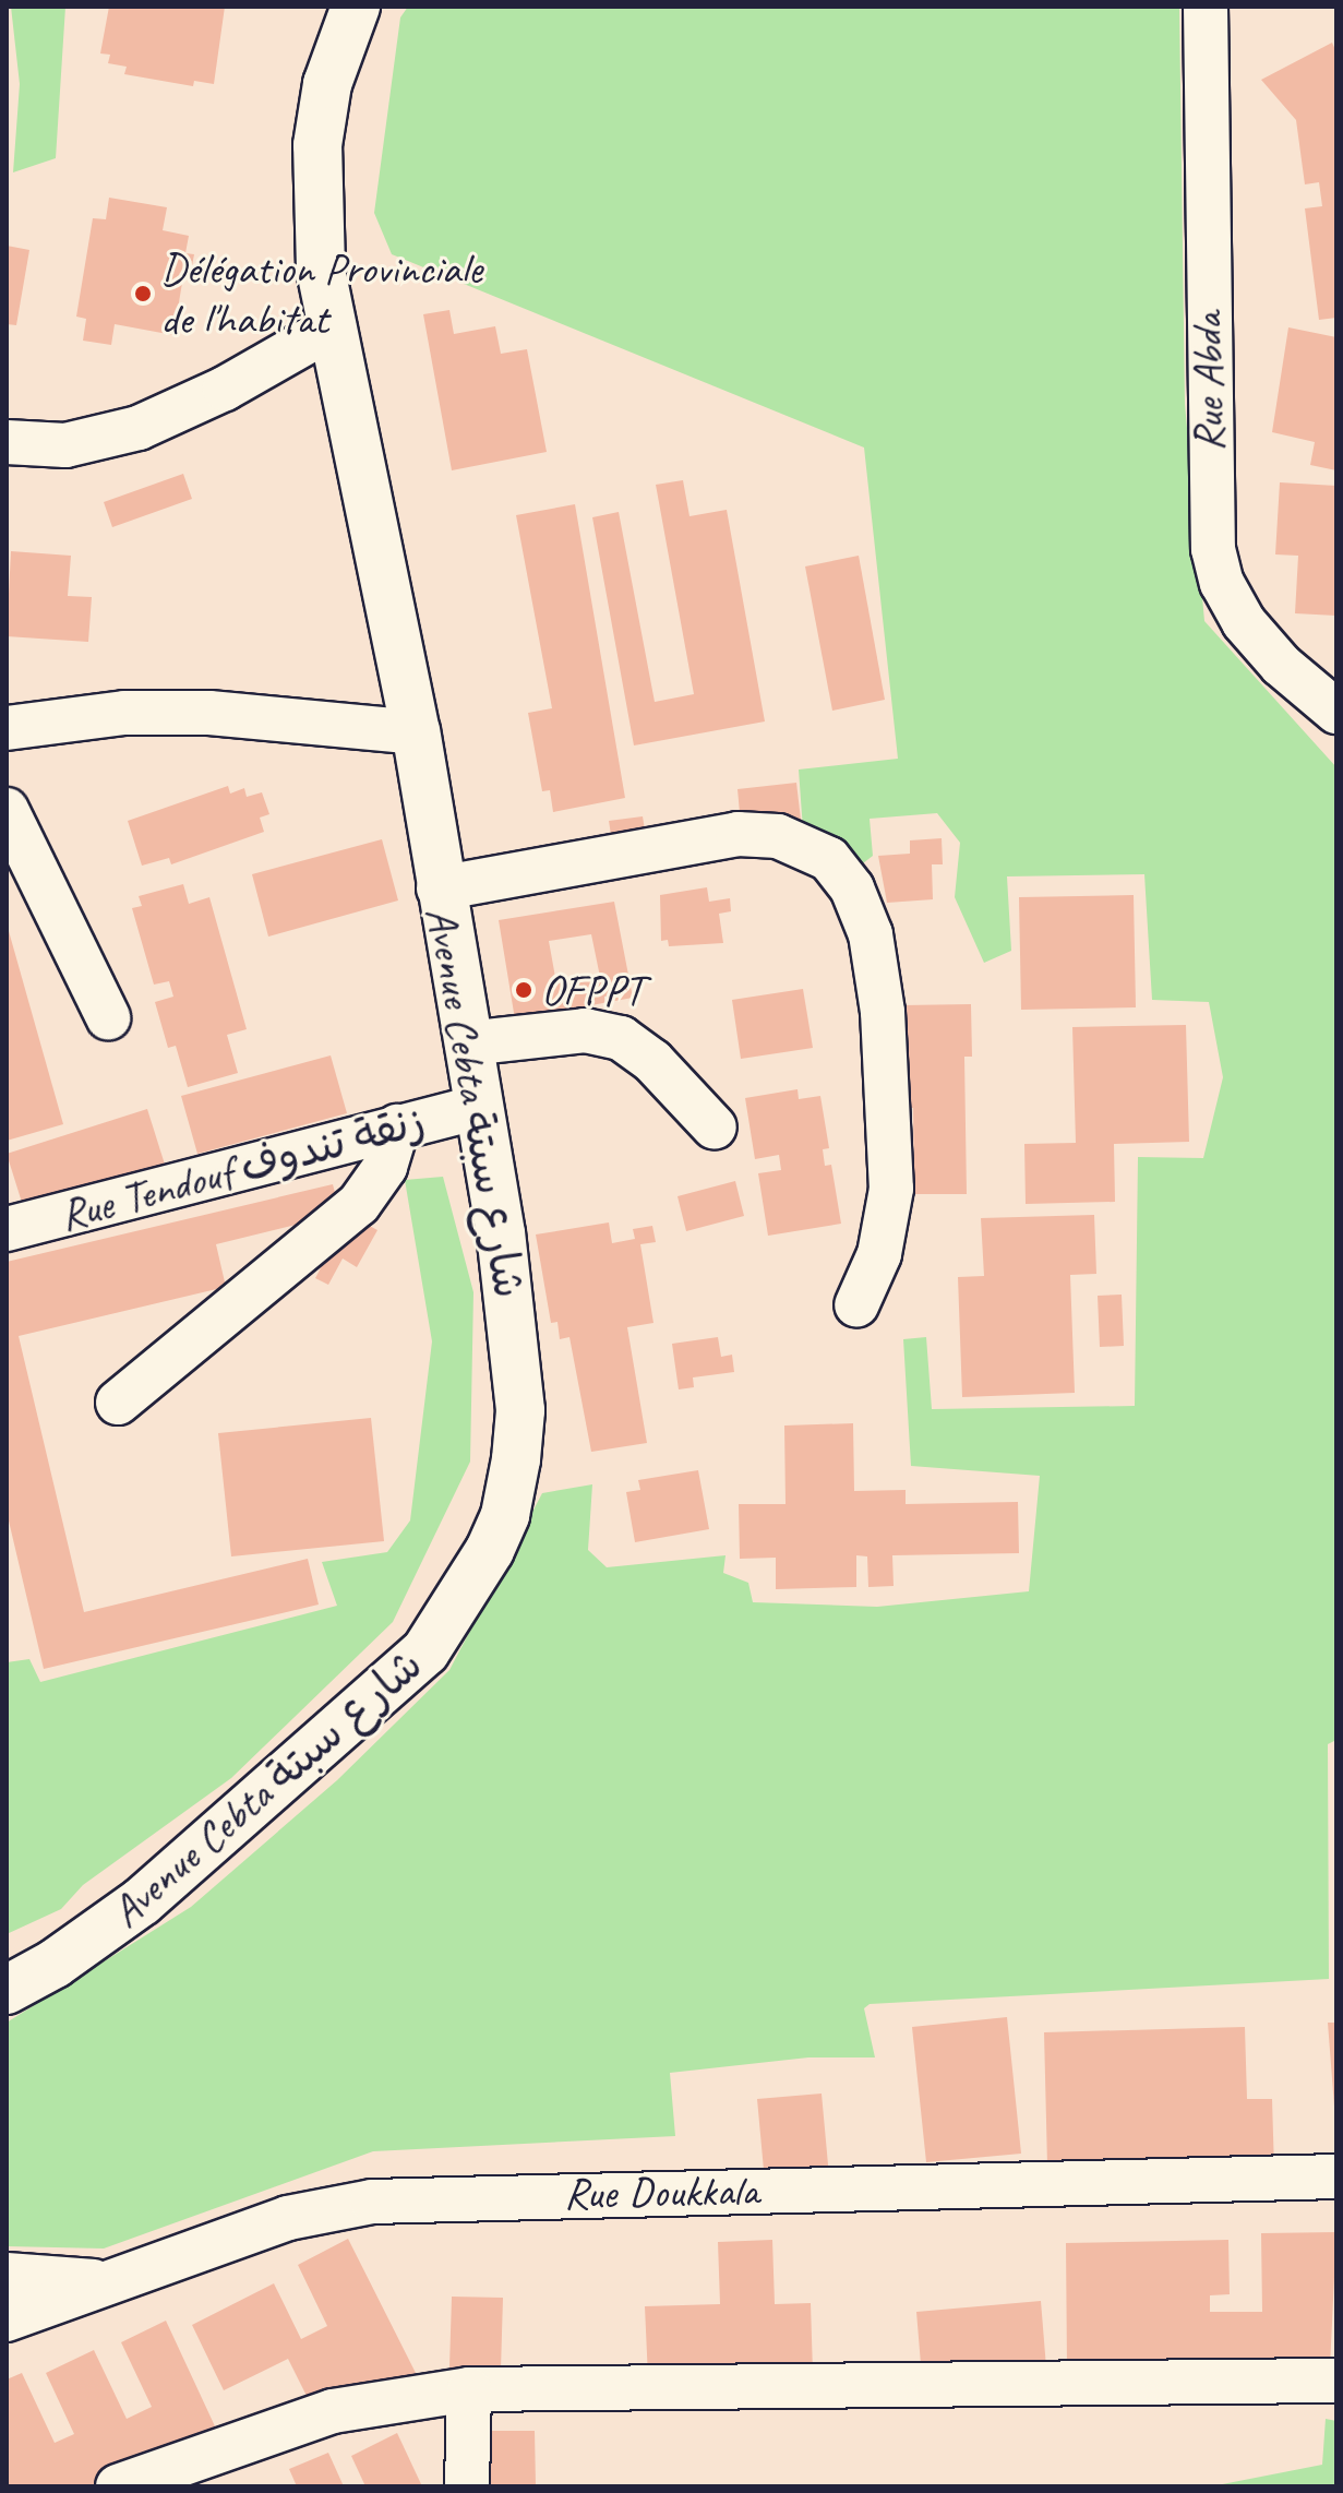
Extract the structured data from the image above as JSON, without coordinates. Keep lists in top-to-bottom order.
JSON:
{
  "streets": {
    "street": [
      "Rue Abda",
      "Avenue Cebta شارع سبتة",
      "Rue Tendouf زنقة تندوف",
      "Rue Doukkala"
    ]
  },
  "crossings": [
    ["Avenue Cebta شارع سبتة", "Rue Tendouf زنقة تندوف"]
  ],
  "places": ["Délégation Provinciale de l'habitat", "OFPPT"]
}
